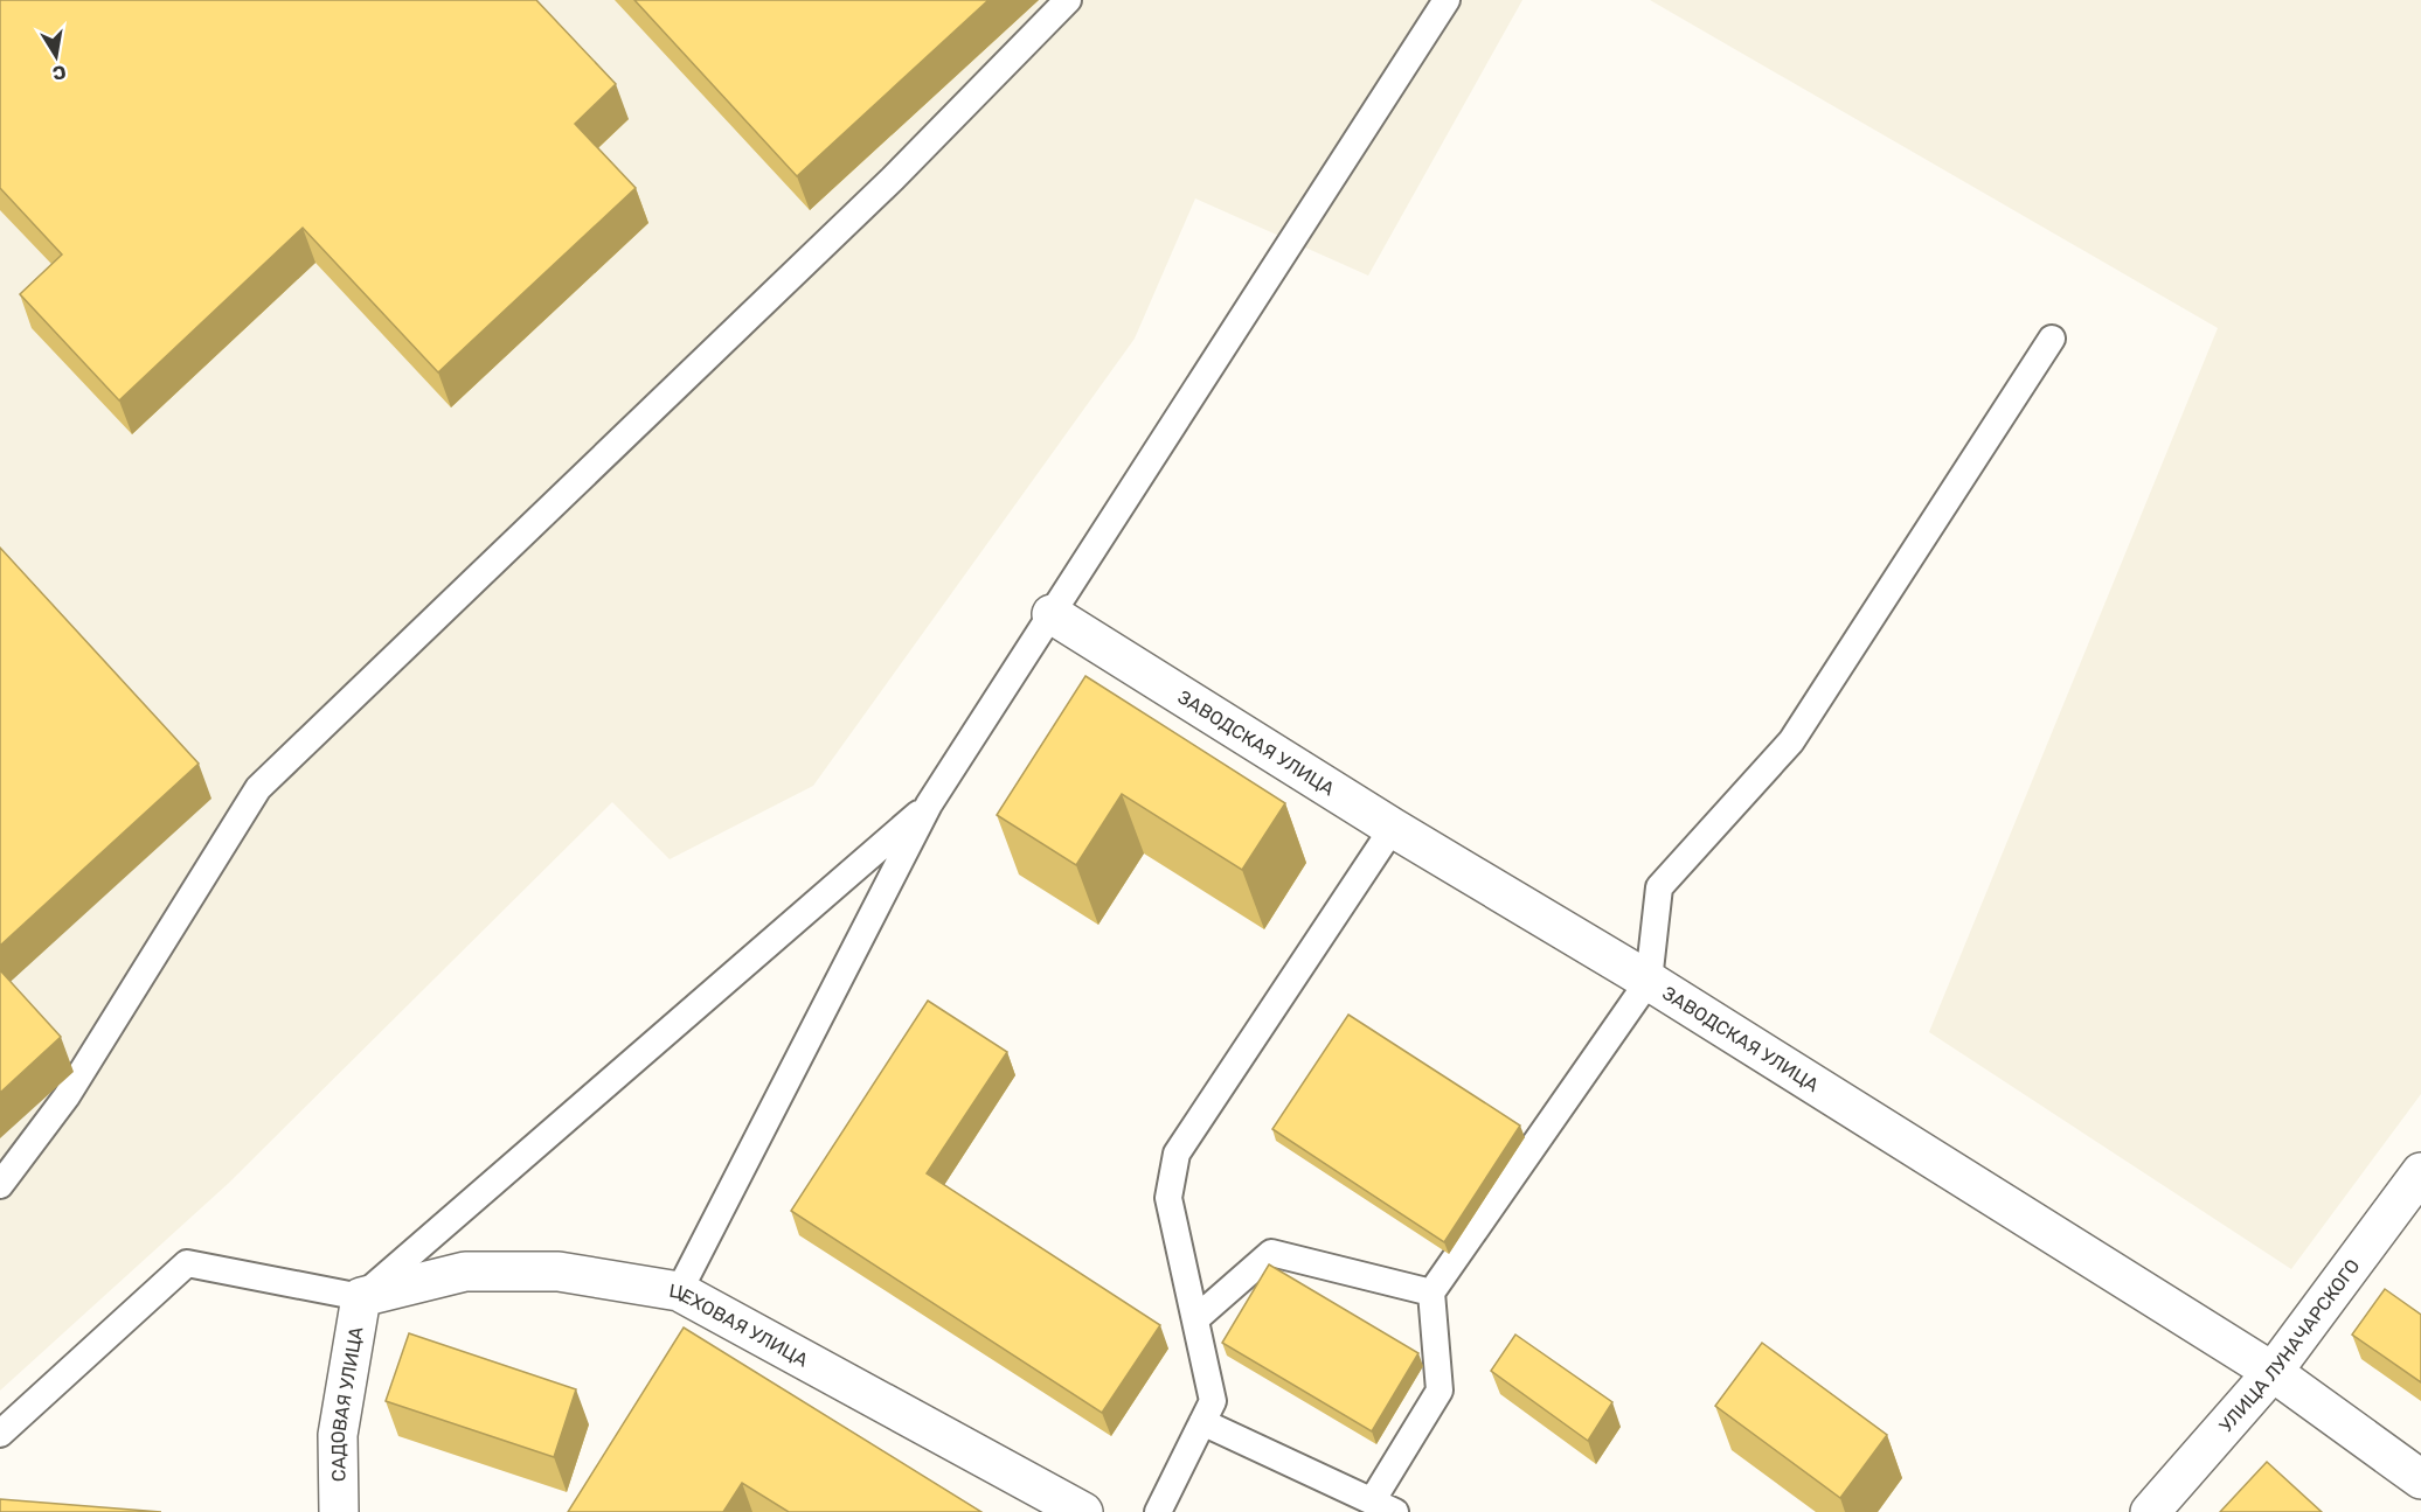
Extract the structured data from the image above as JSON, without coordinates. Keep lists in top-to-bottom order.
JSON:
{
  "streets": {
    "street": [
      "ЗАВОДСКАЯ УЛИЦА",
      "ЦЕХОВАЯ УЛИЦА",
      "УЛИЦА ЛУНАЧАРСКОГО",
      "САДОВАЯ УЛИЦА"
    ]
  },
  "crossings": [
    ["ЗАВОДСКАЯ УЛИЦА", "УЛИЦА ЛУНАЧАРСКОГО"],
    ["ЦЕХОВАЯ УЛИЦА", "САДОВАЯ УЛИЦА"]
  ],
  "north": "bottom"
}
